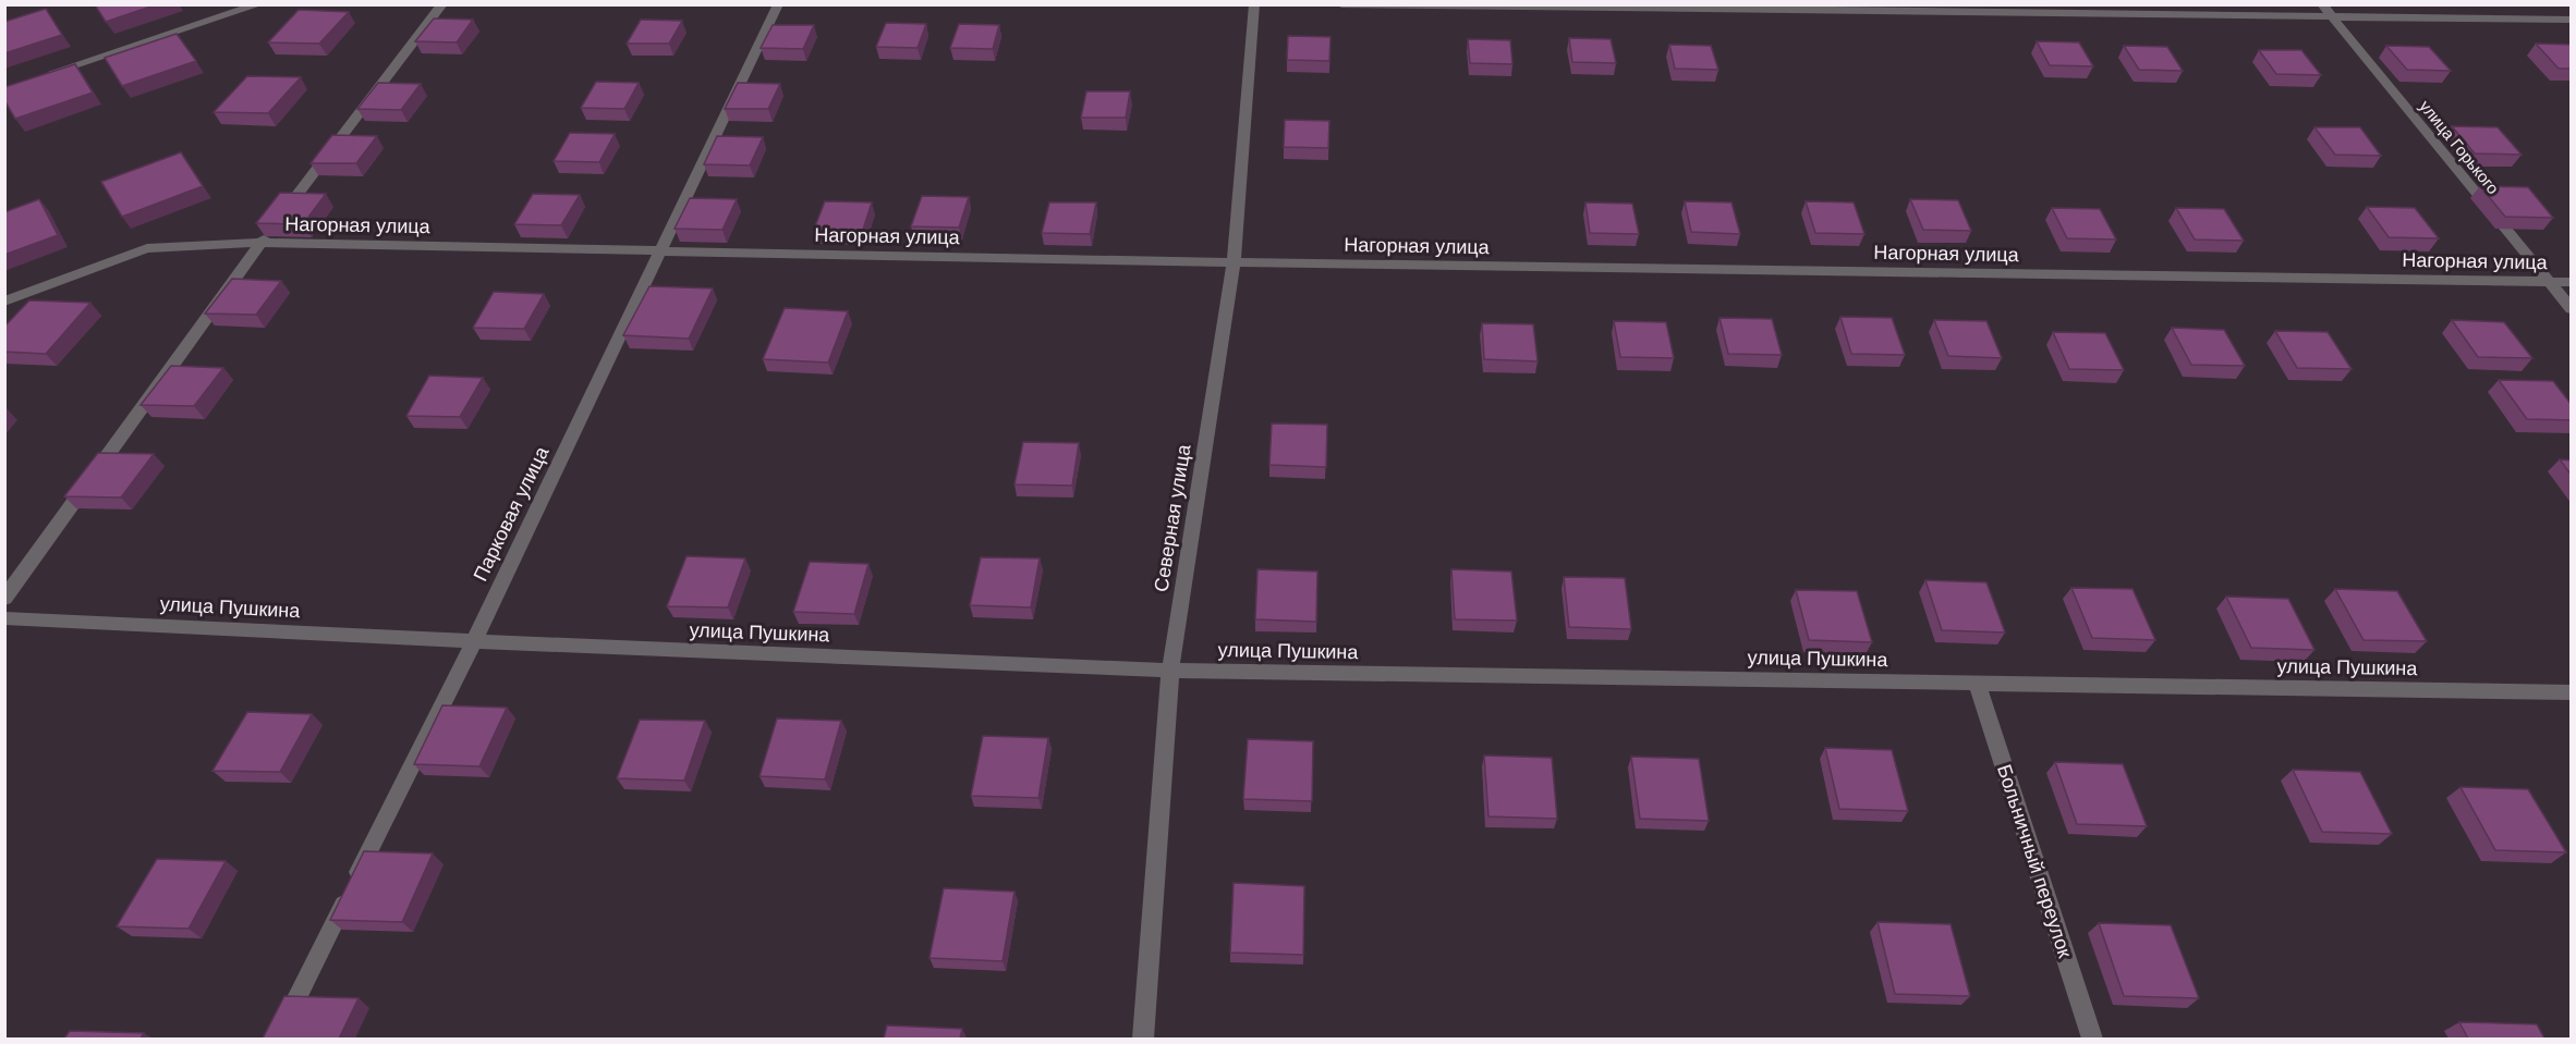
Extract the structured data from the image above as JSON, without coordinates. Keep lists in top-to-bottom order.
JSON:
{
  "streets": {
    "street": [
      "улица Горького",
      "Нагорная улица",
      "Парковая улица",
      "Северная улица",
      "улица Пушкина",
      "Больничный переулок"
    ]
  },
  "crossings": [
    ["улица Горького", "Нагорная улица"],
    ["Нагорная улица", "Парковая улица"],
    ["Нагорная улица", "Северная улица"],
    ["Парковая улица", "улица Пушкина"],
    ["Северная улица", "улица Пушкина"],
    ["улица Пушкина", "Больничный переулок"]
  ]
}
